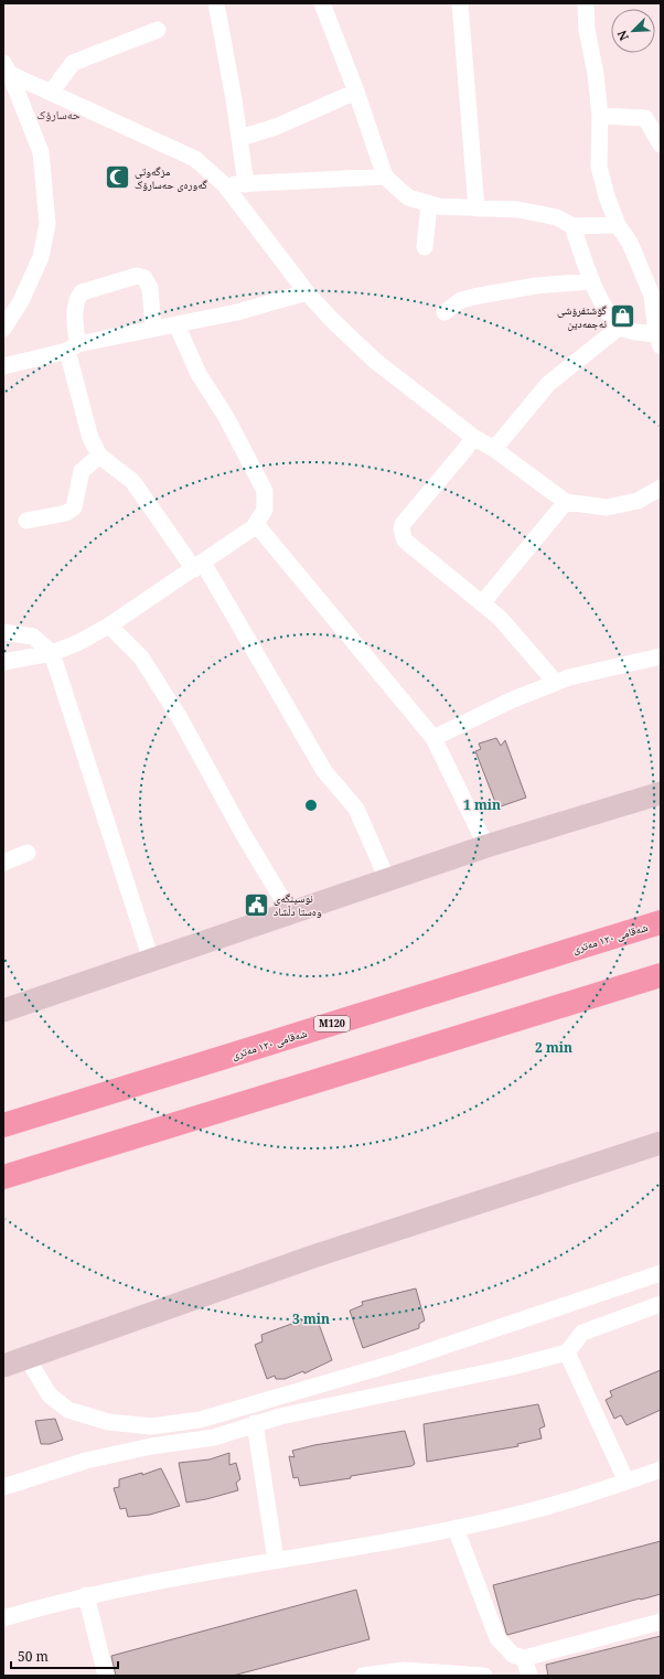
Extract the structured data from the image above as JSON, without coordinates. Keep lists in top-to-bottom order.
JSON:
{
  "streets": {
    "highway": ["شەقامی ١٢٠ مەتری", "M120"]
  },
  "districts": ["حەسارۆک"],
  "places": {
    "mosque": ["مزگەوتی گەورەی حەسارۆک"],
    "shop": ["گۆشتفرۆشی نەجمەدین"],
    "public building": ["نوسینگەی وەستا دڵشاد"]
  },
  "scale_bar": "50 m",
  "north": "bottom left",
  "rings": ["1 min", "2 min", "3 min"]
}
